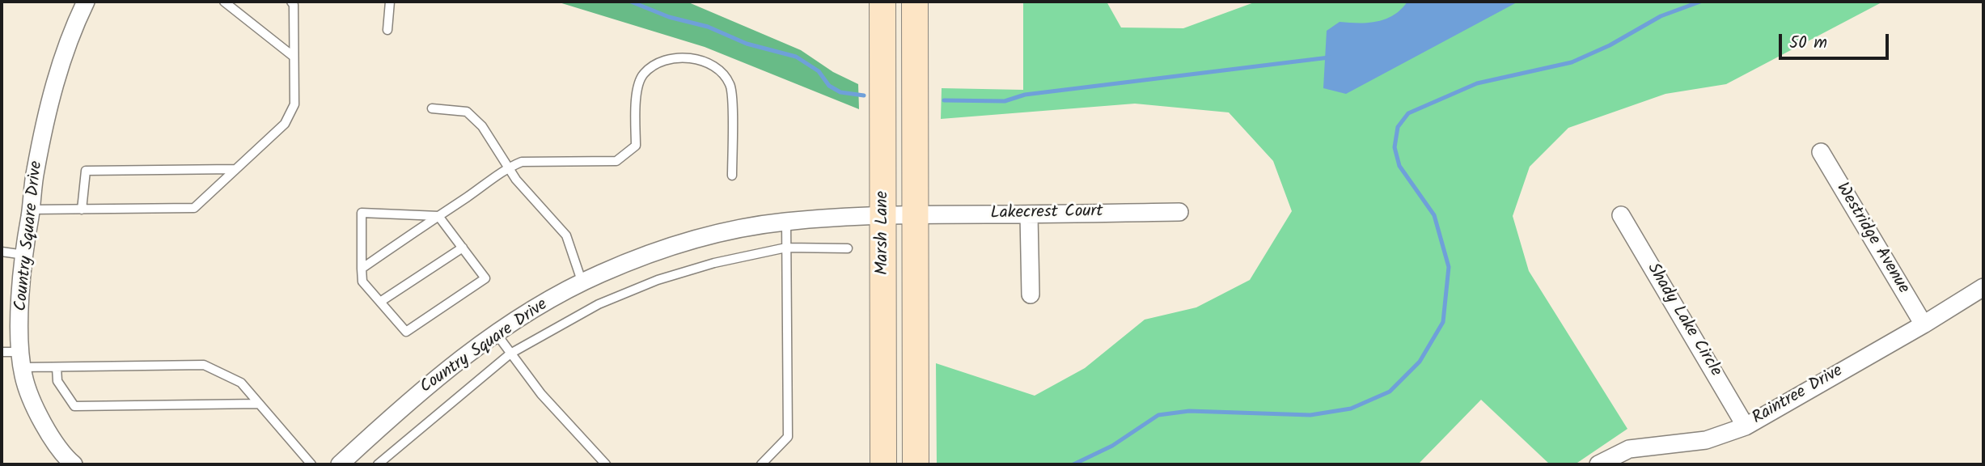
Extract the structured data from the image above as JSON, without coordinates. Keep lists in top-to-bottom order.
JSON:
{
  "streets": {
    "main road": ["Marsh Lane"],
    "street": [
      "Lakecrest Court",
      "Country Square Drive",
      "Westridge Avenue",
      "Shady Lake Circle",
      "Raintree Drive"
    ]
  },
  "crossings": [
    ["Lakecrest Court", "Marsh Lane"],
    ["Lakecrest Court", "Country Square Drive"],
    ["Marsh Lane", "Country Square Drive"],
    ["Westridge Avenue", "Raintree Drive"],
    ["Shady Lake Circle", "Raintree Drive"]
  ],
  "scale_bar": "50 m"
}
